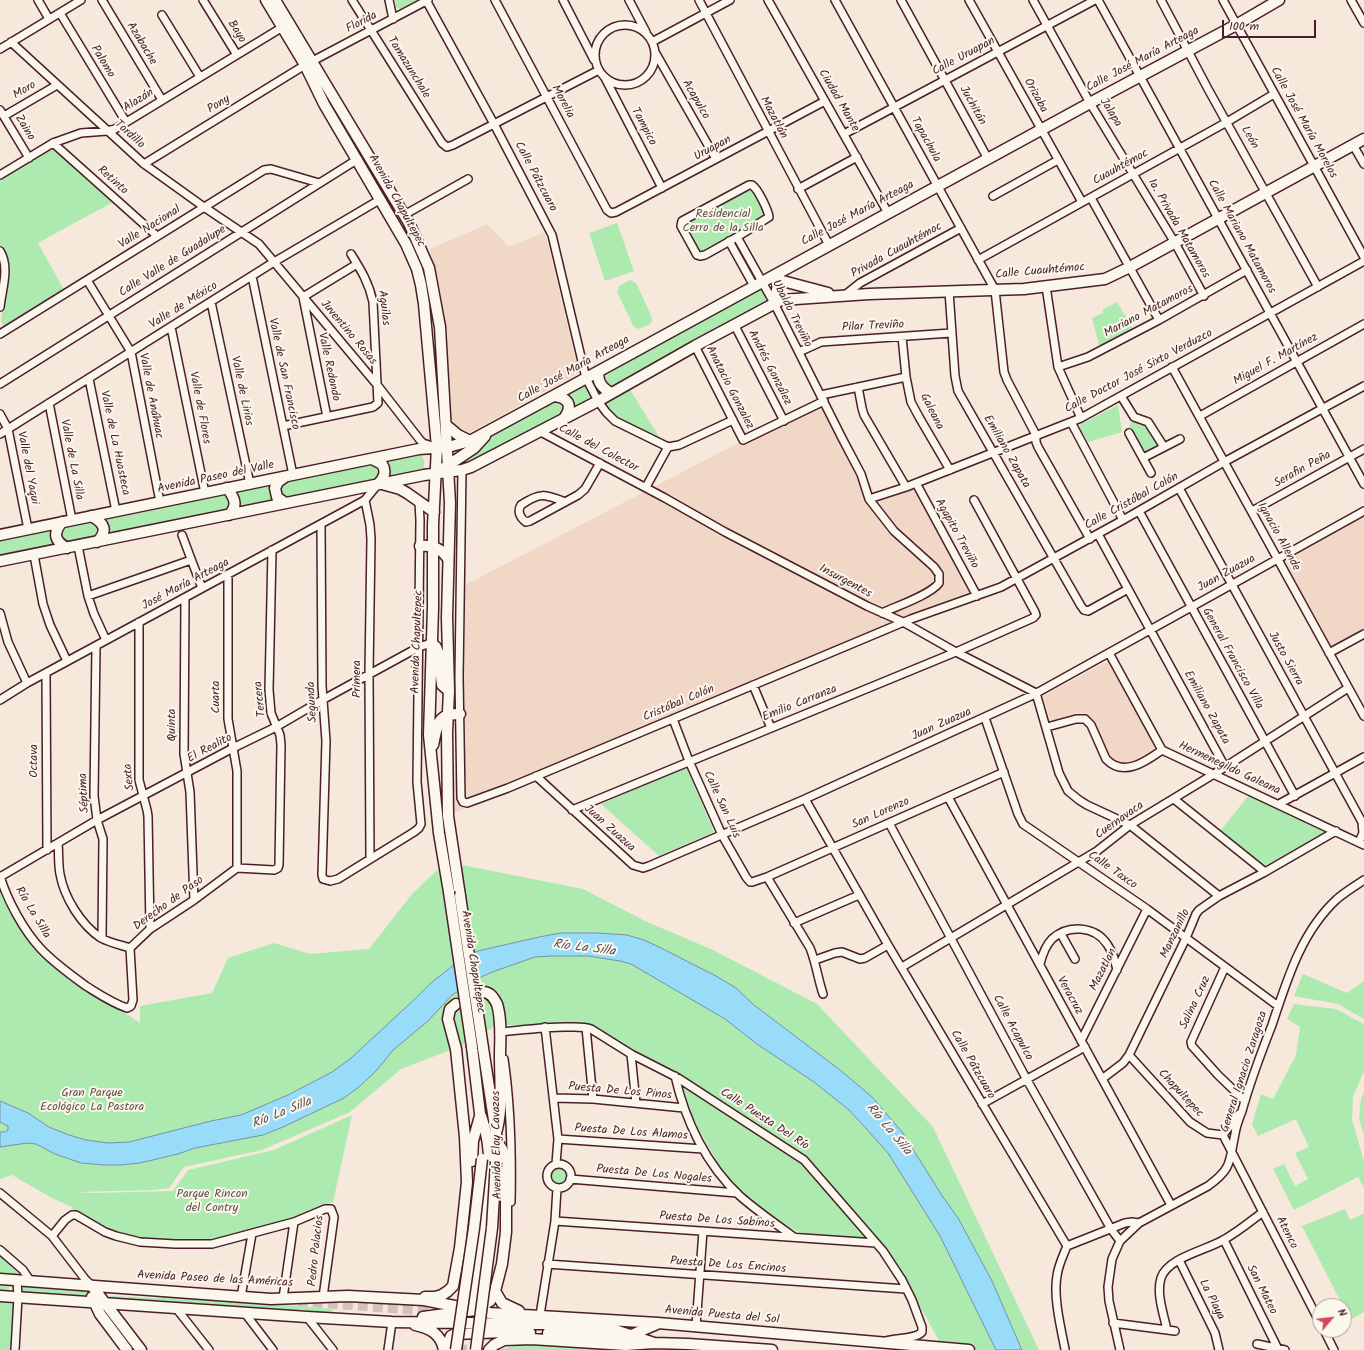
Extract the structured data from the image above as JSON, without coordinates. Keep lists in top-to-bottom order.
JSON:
{
  "streets": {
    "main road": [
      "Calle José María Arteaga",
      "Avenida Chapultepec",
      "Calle Cuauhtémoc",
      "Avenida Paseo del Valle",
      "Avenida Paseo de las Américas",
      "Avenida Puesta del Sol"
    ],
    "street": [
      "Florida",
      "Bayo",
      "Azabache",
      "Calle Uruapan",
      "Palomo",
      "Tamazunchale",
      "Moro",
      "Orizaba",
      "Acapulco",
      "Alazán",
      "Ciudad Mante",
      "Morelia",
      "Pony",
      "Juchitán",
      "Jalapa",
      "Mazatlán",
      "Calle José María Morelos",
      "Tampico",
      "Zaino",
      "Tordillo",
      "León",
      "Tapachula",
      "Uruapan",
      "Cuauhtémoc",
      "Calle Pátzcuaro",
      "Retinto",
      "Valle Nacional",
      "1a. Privada Matamoros",
      "Calle Mariano Matamoros",
      "Privada Cuauhtémoc",
      "Calle Valle de Guadalupe",
      "Valle de México",
      "Aguilas",
      "Mariano Matamoros",
      "Ubaldo Treviño",
      "Pilar Treviño",
      "Juventino Rosas",
      "Miguel F. Martínez",
      "Valle Redondo",
      "Andrés González",
      "Calle Doctor José Sixto Verduzco",
      "Valle de San Francisco",
      "Anatacio Gonzalez",
      "Valle de Lirios",
      "Valle de Anáhuac",
      "Valle de Flores",
      "Galeana",
      "Valle de La Huasteca",
      "Calle del Colector",
      "Emiliano Zapata",
      "Valle de La Silla",
      "Valle del Yaqui",
      "Serafin Peña",
      "Calle Cristóbal Colón",
      "Agapito Treviño",
      "Ignacio Allende",
      "Juan Zuazua",
      "Insurgentes",
      "José María Arteaga",
      "General Francisco Villa",
      "Justo Sierra",
      "Primera",
      "Cuarta",
      "Tercera",
      "Segunda",
      "Cristóbal Colón",
      "Emilio Carranza",
      "Quinta",
      "El Realito",
      "Octava",
      "Hermenegildo Galeana",
      "Sexta",
      "Séptima",
      "Calle San Luis",
      "San Lorenzo",
      "Cuernavaca",
      "Calle Taxco",
      "Derecho de Paso",
      "Río La Silla",
      "Manzanillo",
      "Mazatlan",
      "Veracruz",
      "Salina Cruz",
      "Calle Acapulco",
      "General Ignacio Zaragoza",
      "Puesta De Los Pinos",
      "Chapultepec",
      "Calle Puesta Del Río",
      "Puesta De Los Alamos",
      "Avenida Eloy Cavazos",
      "Puesta De Los Nogales",
      "Puesta De Los Sabinos",
      "Atenco",
      "Pedro Palacios",
      "Puesta De Los Encinos",
      "San Mateo",
      "La Playa"
    ]
  },
  "crossings": [
    ["Florida", "Tamazunchale"],
    ["Florida", "Pony"],
    ["Florida", "Calle Pátzcuaro"],
    ["Florida", "Avenida Chapultepec"],
    ["Bayo", "Alazán"],
    ["Azabache", "Alazán"],
    ["Calle Uruapan", "Orizaba"],
    ["Calle Uruapan", "Ciudad Mante"],
    ["Calle Uruapan", "Juchitán"],
    ["Calle Uruapan", "Jalapa"],
    ["Calle Uruapan", "Tapachula"],
    ["Calle José María Arteaga", "Orizaba"],
    ["Calle José María Arteaga", "Ciudad Mante"],
    ["Calle José María Arteaga", "Juchitán"],
    ["Calle José María Arteaga", "Jalapa"],
    ["Calle José María Arteaga", "Mazatlán"],
    ["Calle José María Arteaga", "Calle José María Morelos"],
    ["Calle José María Arteaga", "León"],
    ["Calle José María Arteaga", "Tapachula"],
    ["Calle José María Arteaga", "Calle Pátzcuaro"],
    ["Calle José María Arteaga", "Avenida Chapultepec"],
    ["Calle José María Arteaga", "Calle Mariano Matamoros"],
    ["Calle José María Arteaga", "Ubaldo Treviño"],
    ["Calle José María Arteaga", "Juventino Rosas"],
    ["Calle José María Arteaga", "Avenida Paseo del Valle"],
    ["Palomo", "Alazán"],
    ["Tamazunchale", "Calle Pátzcuaro"],
    ["Moro", "Zaino"],
    ["Moro", "Tordillo"],
    ["Orizaba", "Cuauhtémoc"],
    ["Acapulco", "Tampico"],
    ["Acapulco", "Uruapan"],
    ["Alazán", "Zaino"],
    ["Alazán", "Tordillo"],
    ["Alazán", "Retinto"],
    ["Ciudad Mante", "Uruapan"],
    ["Morelia", "Uruapan"],
    ["Pony", "Tordillo"],
    ["Pony", "Avenida Chapultepec"],
    ["Jalapa", "Cuauhtémoc"],
    ["Jalapa", "1a. Privada Matamoros"],
    ["Mazatlán", "Uruapan"],
    ["Calle José María Morelos", "Cuauhtémoc"],
    ["Calle José María Morelos", "Calle Cuauhtémoc"],
    ["Tampico", "Uruapan"],
    ["Tordillo", "Valle Nacional"],
    ["Tordillo", "Calle Valle de Guadalupe"],
    ["Tordillo", "Juventino Rosas"],
    ["León", "Cuauhtémoc"],
    ["León", "Calle Cuauhtémoc"],
    ["León", "Calle Doctor José Sixto Verduzco"],
    ["Tapachula", "Cuauhtémoc"],
    ["Tapachula", "Privada Cuauhtémoc"],
    ["Tapachula", "Calle Cuauhtémoc"],
    ["Cuauhtémoc", "1a. Privada Matamoros"],
    ["Cuauhtémoc", "Calle Mariano Matamoros"],
    ["Calle Pátzcuaro", "Juan Zuazua"],
    ["Calle Pátzcuaro", "San Lorenzo"],
    ["Calle Pátzcuaro", "Cuernavaca"],
    ["Calle Pátzcuaro", "General Ignacio Zaragoza"],
    ["Retinto", "Valle Nacional"],
    ["Avenida Chapultepec", "Calle Valle de Guadalupe"],
    ["Avenida Chapultepec", "Valle de México"],
    ["Avenida Chapultepec", "Juventino Rosas"],
    ["Avenida Chapultepec", "Avenida Paseo del Valle"],
    ["Avenida Chapultepec", "El Realito"],
    ["Avenida Chapultepec", "Avenida Paseo de las Américas"],
    ["Avenida Chapultepec", "Avenida Puesta del Sol"],
    ["Valle Nacional", "Calle Valle de Guadalupe"],
    ["Valle Nacional", "Valle de Anáhuac"],
    ["1a. Privada Matamoros", "Calle Cuauhtémoc"],
    ["1a. Privada Matamoros", "Mariano Matamoros"],
    ["Calle Mariano Matamoros", "Calle Cuauhtémoc"],
    ["Calle Mariano Matamoros", "Mariano Matamoros"],
    ["Calle Mariano Matamoros", "Miguel F. Martínez"],
    ["Calle Mariano Matamoros", "Calle Doctor José Sixto Verduzco"],
    ["Calle Mariano Matamoros", "Serafin Peña"],
    ["Calle Mariano Matamoros", "Calle Cristóbal Colón"],
    ["Privada Cuauhtémoc", "Calle Cuauhtémoc"],
    ["Calle Valle de Guadalupe", "Juventino Rosas"],
    ["Calle Valle de Guadalupe", "Valle de Anáhuac"],
    ["Calle Cuauhtémoc", "Ubaldo Treviño"],
    ["Calle Cuauhtémoc", "Andrés González"],
    ["Calle Cuauhtémoc", "Anatacio Gonzalez"],
    ["Calle Cuauhtémoc", "Emiliano Zapata"],
    ["Valle de México", "Juventino Rosas"],
    ["Valle de México", "Valle de San Francisco"],
    ["Valle de México", "Valle de Lirios"],
    ["Valle de México", "Valle de Anáhuac"],
    ["Valle de México", "Valle de Flores"],
    ["Valle de México", "Valle de La Huasteca"],
    ["Valle de México", "Valle de La Silla"],
    ["Valle de México", "Valle del Yaqui"],
    ["Aguilas", "Juventino Rosas"],
    ["Aguilas", "Valle Redondo"],
    ["Ubaldo Treviño", "Pilar Treviño"],
    ["Ubaldo Treviño", "Calle Doctor José Sixto Verduzco"],
    ["Pilar Treviño", "Galeana"],
    ["Pilar Treviño", "Emiliano Zapata"],
    ["Juventino Rosas", "Valle Redondo"],
    ["Juventino Rosas", "Avenida Paseo del Valle"],
    ["Miguel F. Martínez", "Ignacio Allende"],
    ["Andrés González", "Anatacio Gonzalez"],
    ["Calle Doctor José Sixto Verduzco", "Galeana"],
    ["Calle Doctor José Sixto Verduzco", "Emiliano Zapata"],
    ["Calle Doctor José Sixto Verduzco", "Agapito Treviño"],
    ["Calle Doctor José Sixto Verduzco", "Ignacio Allende"],
    ["Valle de San Francisco", "Avenida Paseo del Valle"],
    ["Valle de Lirios", "Avenida Paseo del Valle"],
    ["Valle de Anáhuac", "Avenida Paseo del Valle"],
    ["Valle de Flores", "Avenida Paseo del Valle"],
    ["Valle de La Huasteca", "Avenida Paseo del Valle"],
    ["Calle del Colector", "Insurgentes"],
    ["Emiliano Zapata", "Calle Cristóbal Colón"],
    ["Emiliano Zapata", "Juan Zuazua"],
    ["Emiliano Zapata", "Cuernavaca"],
    ["Valle de La Silla", "Avenida Paseo del Valle"],
    ["Valle del Yaqui", "Avenida Paseo del Valle"],
    ["Serafin Peña", "Ignacio Allende"],
    ["Calle Cristóbal Colón", "Agapito Treviño"],
    ["Calle Cristóbal Colón", "Ignacio Allende"],
    ["Calle Cristóbal Colón", "Insurgentes"],
    ["Calle Cristóbal Colón", "General Francisco Villa"],
    ["Calle Cristóbal Colón", "Justo Sierra"],
    ["Calle Cristóbal Colón", "Cristóbal Colón"],
    ["Calle Cristóbal Colón", "Emilio Carranza"],
    ["Ignacio Allende", "Juan Zuazua"],
    ["Ignacio Allende", "Cuernavaca"],
    ["Juan Zuazua", "Insurgentes"],
    ["Juan Zuazua", "General Francisco Villa"],
    ["Juan Zuazua", "Justo Sierra"],
    ["Juan Zuazua", "Cristóbal Colón"],
    ["Juan Zuazua", "Emilio Carranza"],
    ["Juan Zuazua", "Hermenegildo Galeana"],
    ["Juan Zuazua", "Calle San Luis"],
    ["Juan Zuazua", "Calle Taxco"],
    ["Insurgentes", "Cristóbal Colón"],
    ["Insurgentes", "Emilio Carranza"],
    ["José María Arteaga", "Primera"],
    ["José María Arteaga", "Cuarta"],
    ["José María Arteaga", "Tercera"],
    ["José María Arteaga", "Segunda"],
    ["José María Arteaga", "Quinta"],
    ["José María Arteaga", "Octava"],
    ["José María Arteaga", "Sexta"],
    ["José María Arteaga", "Séptima"],
    ["General Francisco Villa", "Cuernavaca"],
    ["Justo Sierra", "Hermenegildo Galeana"],
    ["Justo Sierra", "Cuernavaca"],
    ["Primera", "Segunda"],
    ["Primera", "El Realito"],
    ["Cuarta", "Tercera"],
    ["Cuarta", "El Realito"],
    ["Cuarta", "Derecho de Paso"],
    ["Tercera", "El Realito"],
    ["Tercera", "Derecho de Paso"],
    ["Segunda", "El Realito"],
    ["Cristóbal Colón", "Calle San Luis"],
    ["Emilio Carranza", "Calle San Luis"],
    ["Quinta", "El Realito"],
    ["Quinta", "Derecho de Paso"],
    ["El Realito", "Octava"],
    ["El Realito", "Sexta"],
    ["El Realito", "Séptima"],
    ["El Realito", "Río La Silla"],
    ["Hermenegildo Galeana", "Cuernavaca"],
    ["Hermenegildo Galeana", "Manzanillo"],
    ["Sexta", "Derecho de Paso"],
    ["Calle San Luis", "San Lorenzo"],
    ["San Lorenzo", "Calle Taxco"],
    ["San Lorenzo", "Veracruz"],
    ["San Lorenzo", "Calle Acapulco"],
    ["Cuernavaca", "Calle Taxco"],
    ["Cuernavaca", "Veracruz"],
    ["Cuernavaca", "Calle Acapulco"],
    ["Calle Taxco", "Manzanillo"],
    ["Calle Taxco", "Mazatlan"],
    ["Calle Taxco", "Salina Cruz"],
    ["Calle Taxco", "General Ignacio Zaragoza"],
    ["Derecho de Paso", "Río La Silla"],
    ["Manzanillo", "Veracruz"],
    ["Manzanillo", "Chapultepec"],
    ["Mazatlan", "Veracruz"],
    ["Veracruz", "General Ignacio Zaragoza"],
    ["Salina Cruz", "General Ignacio Zaragoza"],
    ["Calle Acapulco", "General Ignacio Zaragoza"],
    ["General Ignacio Zaragoza", "Atenco"],
    ["Calle Puesta Del Río", "Avenida Eloy Cavazos"],
    ["Calle Puesta Del Río", "Puesta De Los Sabinos"],
    ["Calle Puesta Del Río", "Puesta De Los Encinos"],
    ["Calle Puesta Del Río", "Avenida Puesta del Sol"],
    ["Pedro Palacios", "Avenida Paseo de las Américas"],
    ["Avenida Paseo de las Américas", "Avenida Puesta del Sol"]
  ],
  "water": ["Río La Silla"],
  "parks": ["Residencial Cerro de la Silla", "Gran Parque Ecológico La Pastora", "Parque Rincon del Contry"],
  "scale_bar": "100 m",
  "north": "top right"
}
